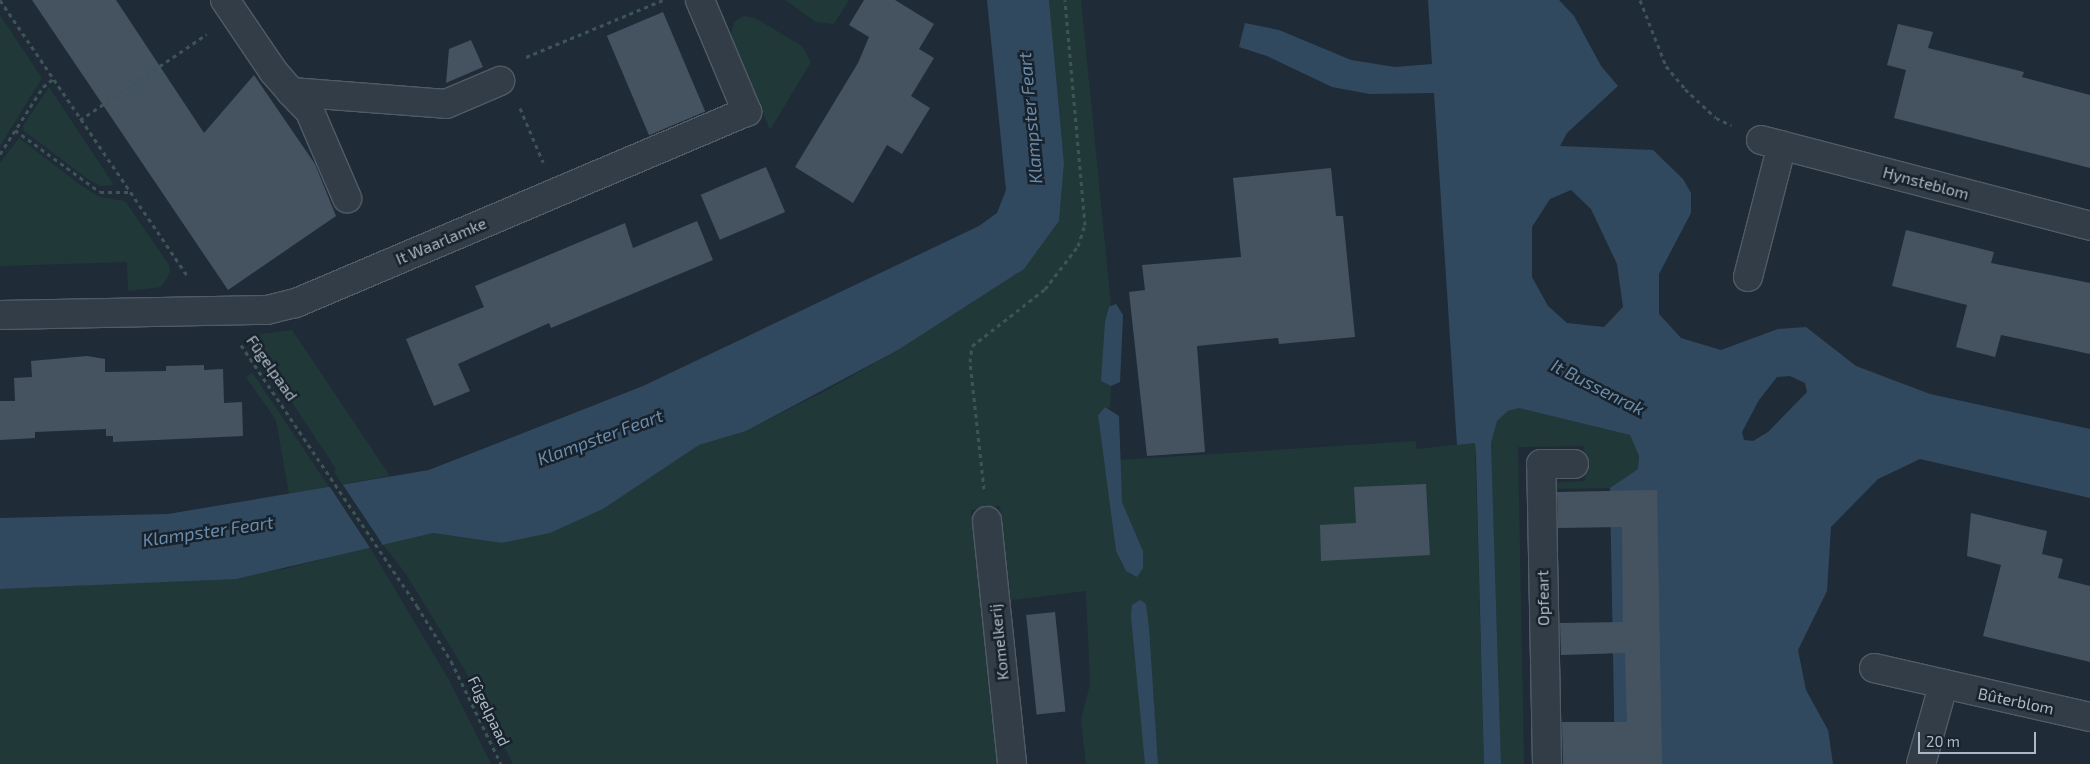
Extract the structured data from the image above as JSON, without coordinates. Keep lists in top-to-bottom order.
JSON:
{
  "streets": {
    "street": [
      "Hynsteblom",
      "It Waarlamke",
      "Opfeart",
      "Komelkerij",
      "Bûterblom"
    ],
    "path": ["Fûgelpaad"]
  },
  "crossings": [
    ["It Waarlamke", "Fûgelpaad"]
  ],
  "water": ["Klampster Feart", "It Bussenrak"],
  "scale_bar": "20 m"
}
